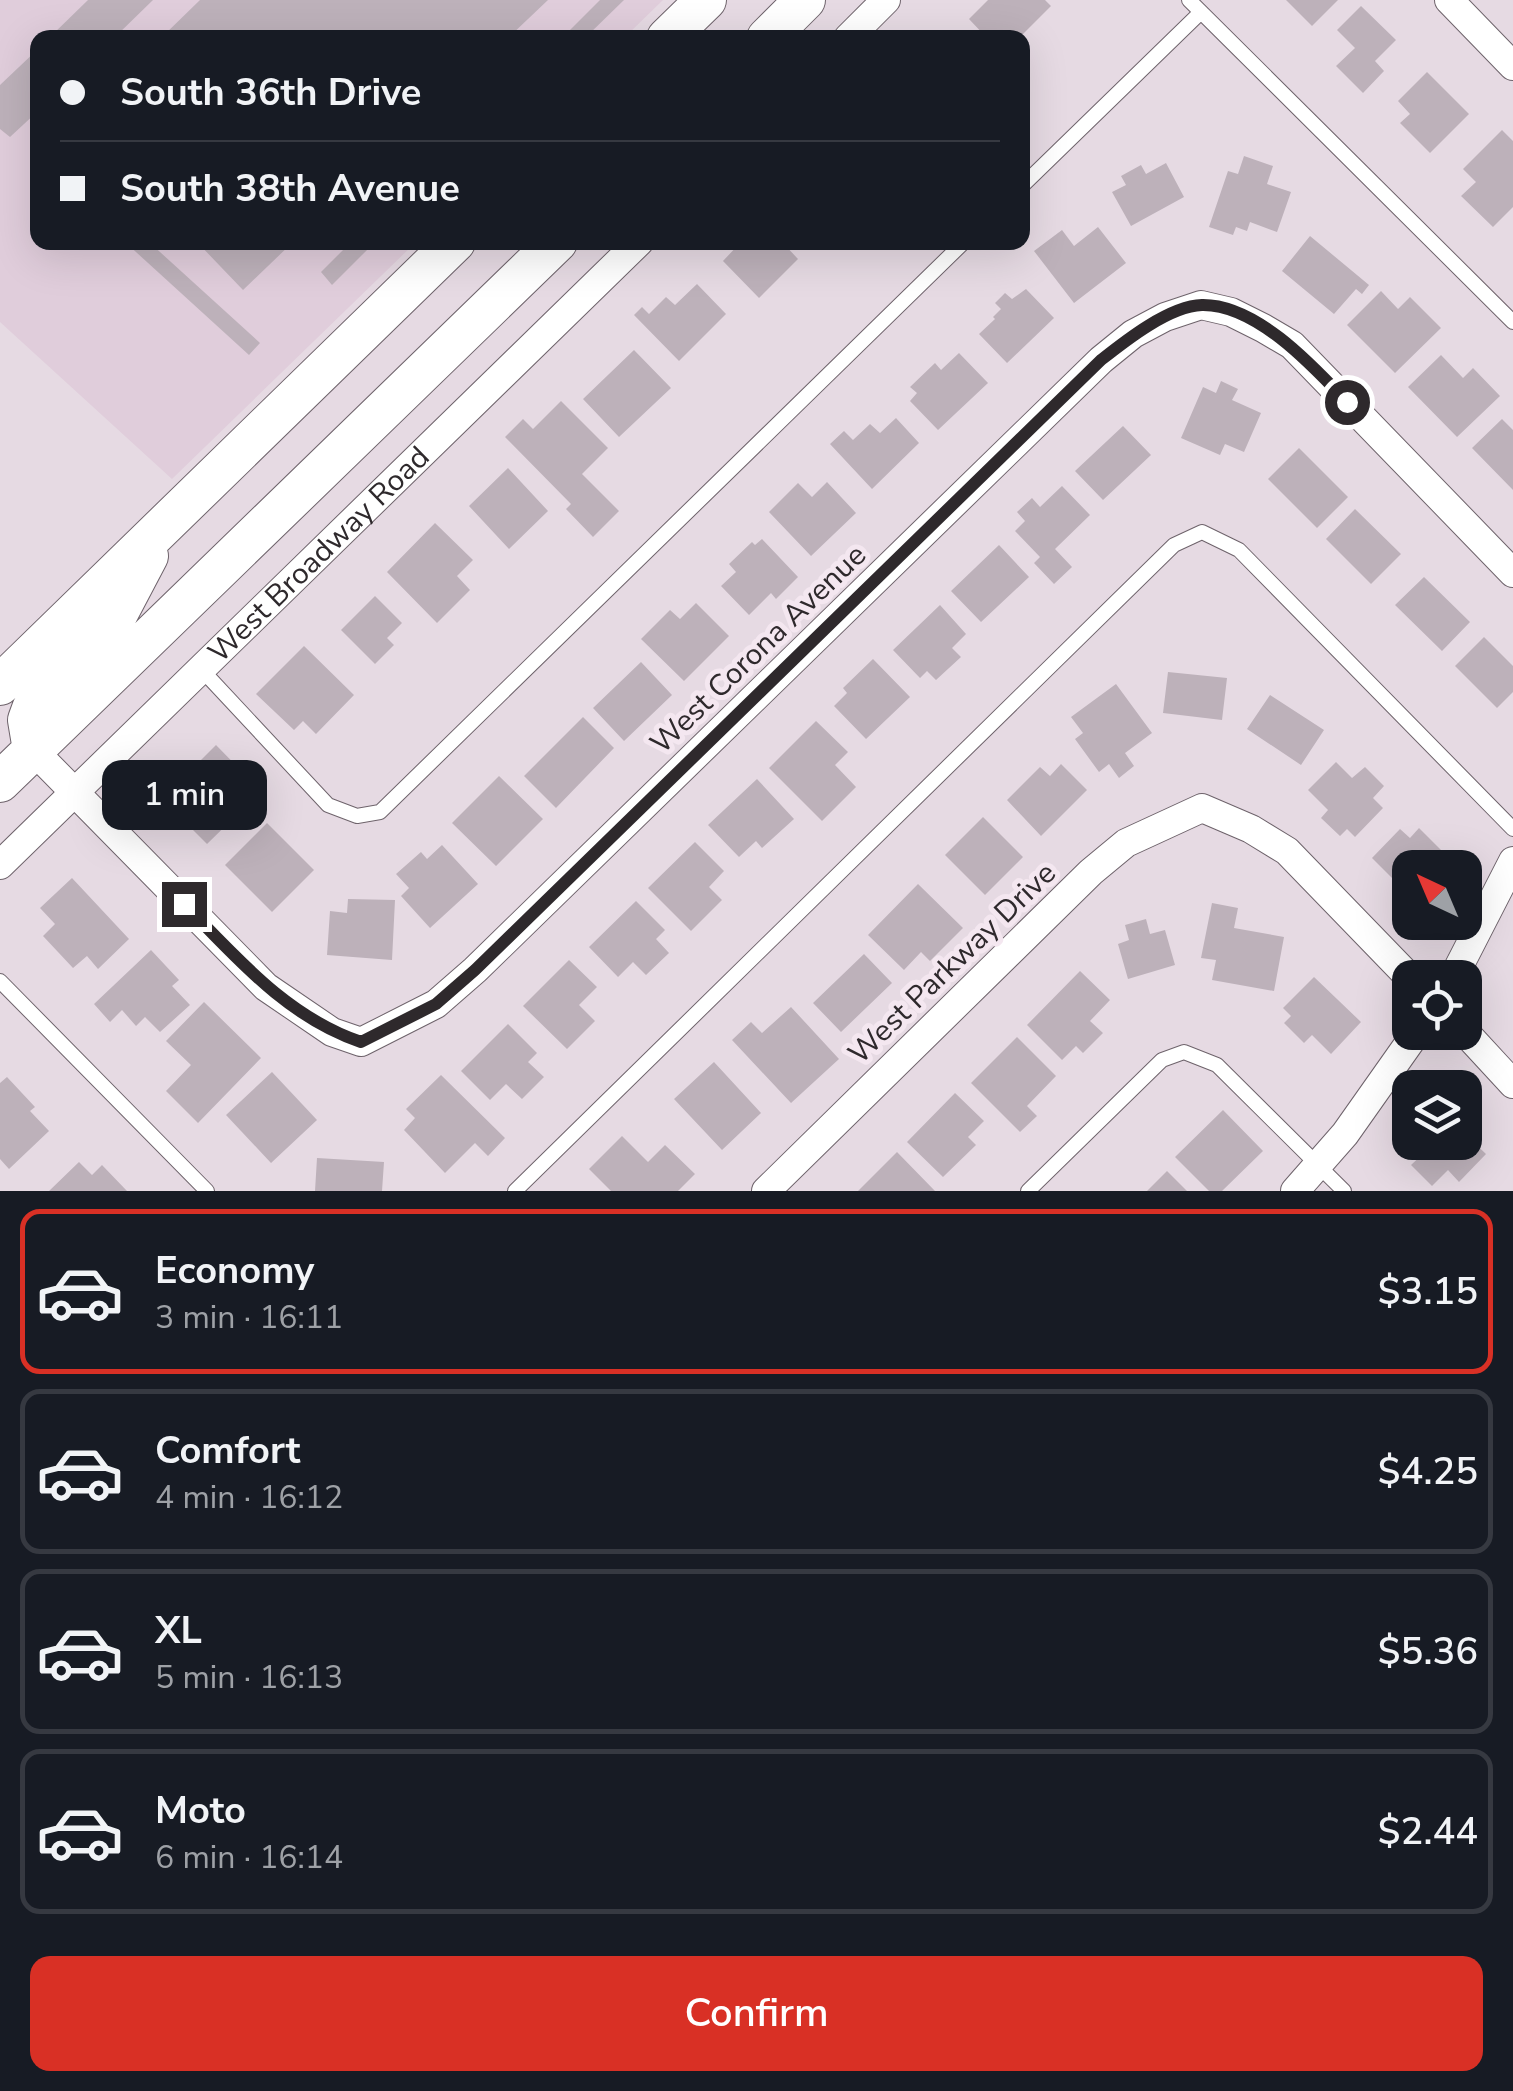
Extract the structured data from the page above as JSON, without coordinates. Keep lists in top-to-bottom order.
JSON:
{
  "streets": {
    "main road": ["West Broadway Road"],
    "street": ["West Corona Avenue", "West Parkway Drive"]
  },
  "crossings": [
    ["West Broadway Road", "West Corona Avenue"]
  ],
  "north": "top left",
  "page": {
    "banner": ["South 36th Drive", "South 38th Avenue"],
    "bubble": "1 min",
    "list": [
      {
        "name": "Economy",
        "note": "3 min · 16:11",
        "value": "$3.15"
      },
      {
        "name": "Comfort",
        "note": "4 min · 16:12",
        "value": "$4.25"
      },
      {
        "name": "XL",
        "note": "5 min · 16:13",
        "value": "$5.36"
      },
      {
        "name": "Moto",
        "note": "6 min · 16:14",
        "value": "$2.44"
      }
    ],
    "buttons": "Confirm"
  }
}
